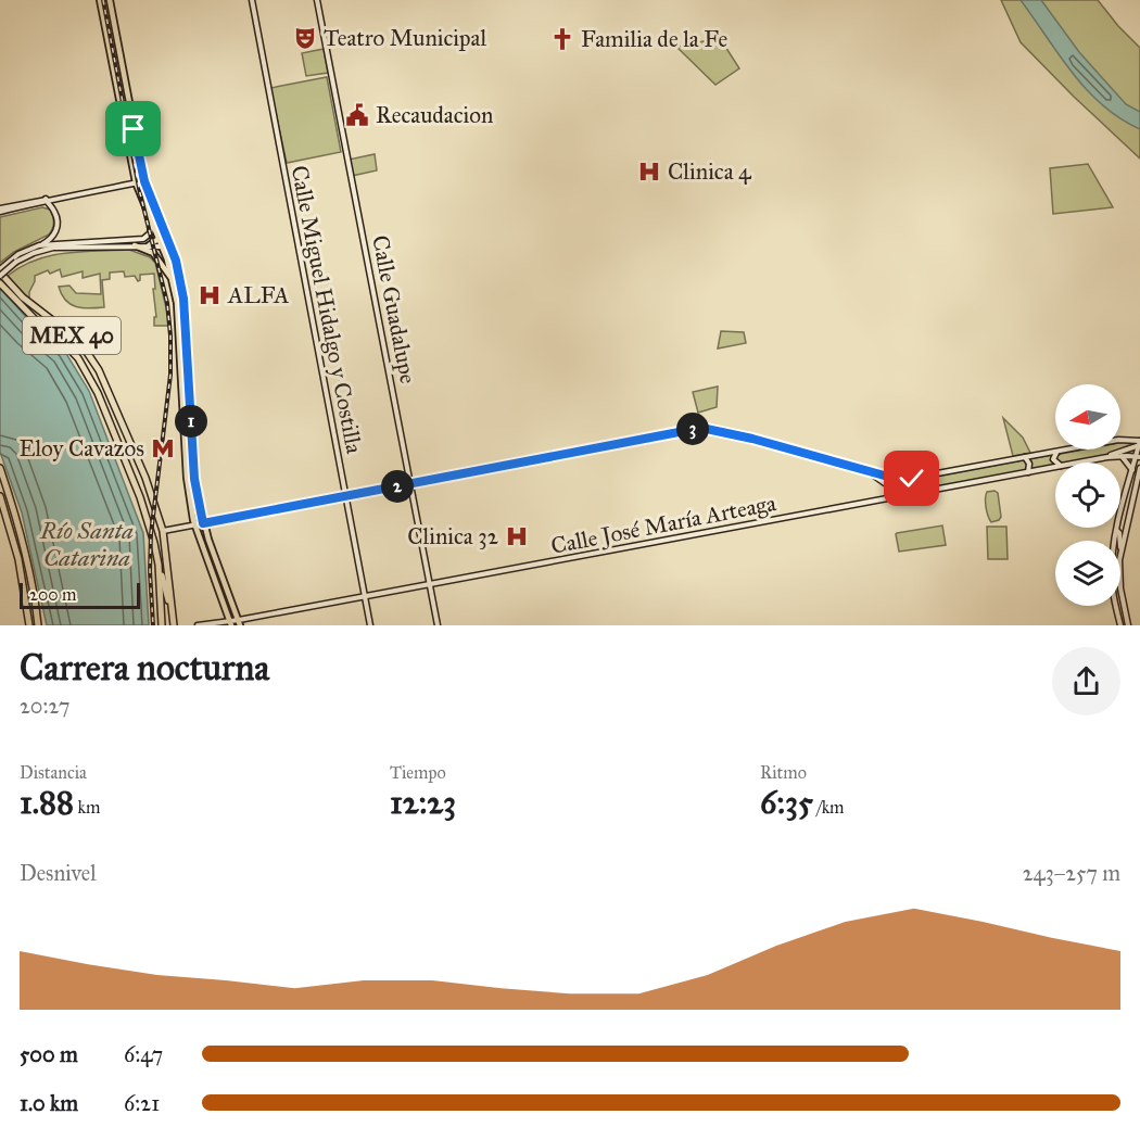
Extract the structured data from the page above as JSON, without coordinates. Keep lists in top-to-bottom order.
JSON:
{
  "streets": {
    "highway": ["MEX 40"],
    "street": ["Calle Miguel Hidalgo y Costilla", "Calle Guadalupe", "Calle José María Arteaga"]
  },
  "crossings": [
    ["Calle Miguel Hidalgo y Costilla", "Calle José María Arteaga"],
    ["Calle Guadalupe", "Calle José María Arteaga"]
  ],
  "water": ["Río Santa Catarina"],
  "places": {
    "theatre": ["Teatro Municipal"],
    "church": ["Familia de la Fe"],
    "public building": ["Recaudacion"],
    "hospital": ["Clinica 4", "ALFA", "Clinica 32"],
    "metro station": ["Eloy Cavazos"]
  },
  "scale_bar": "200 m",
  "north": "left",
  "page": {
    "pins": ["1", "3", "2"],
    "scale": "200 m",
    "heading": ["Carrera nocturna", "20:27"],
    "stats": [
      ["Distancia", "1.88 km"],
      ["Tiempo", "12:23"],
      ["Ritmo", "6:35 /km"]
    ],
    "chart": ["Desnivel", "243–257 m"],
    "list": [
      {
        "name": "500 m",
        "note": "6:47"
      },
      {
        "name": "1.0 km",
        "note": "6:21"
      }
    ]
  }
}
